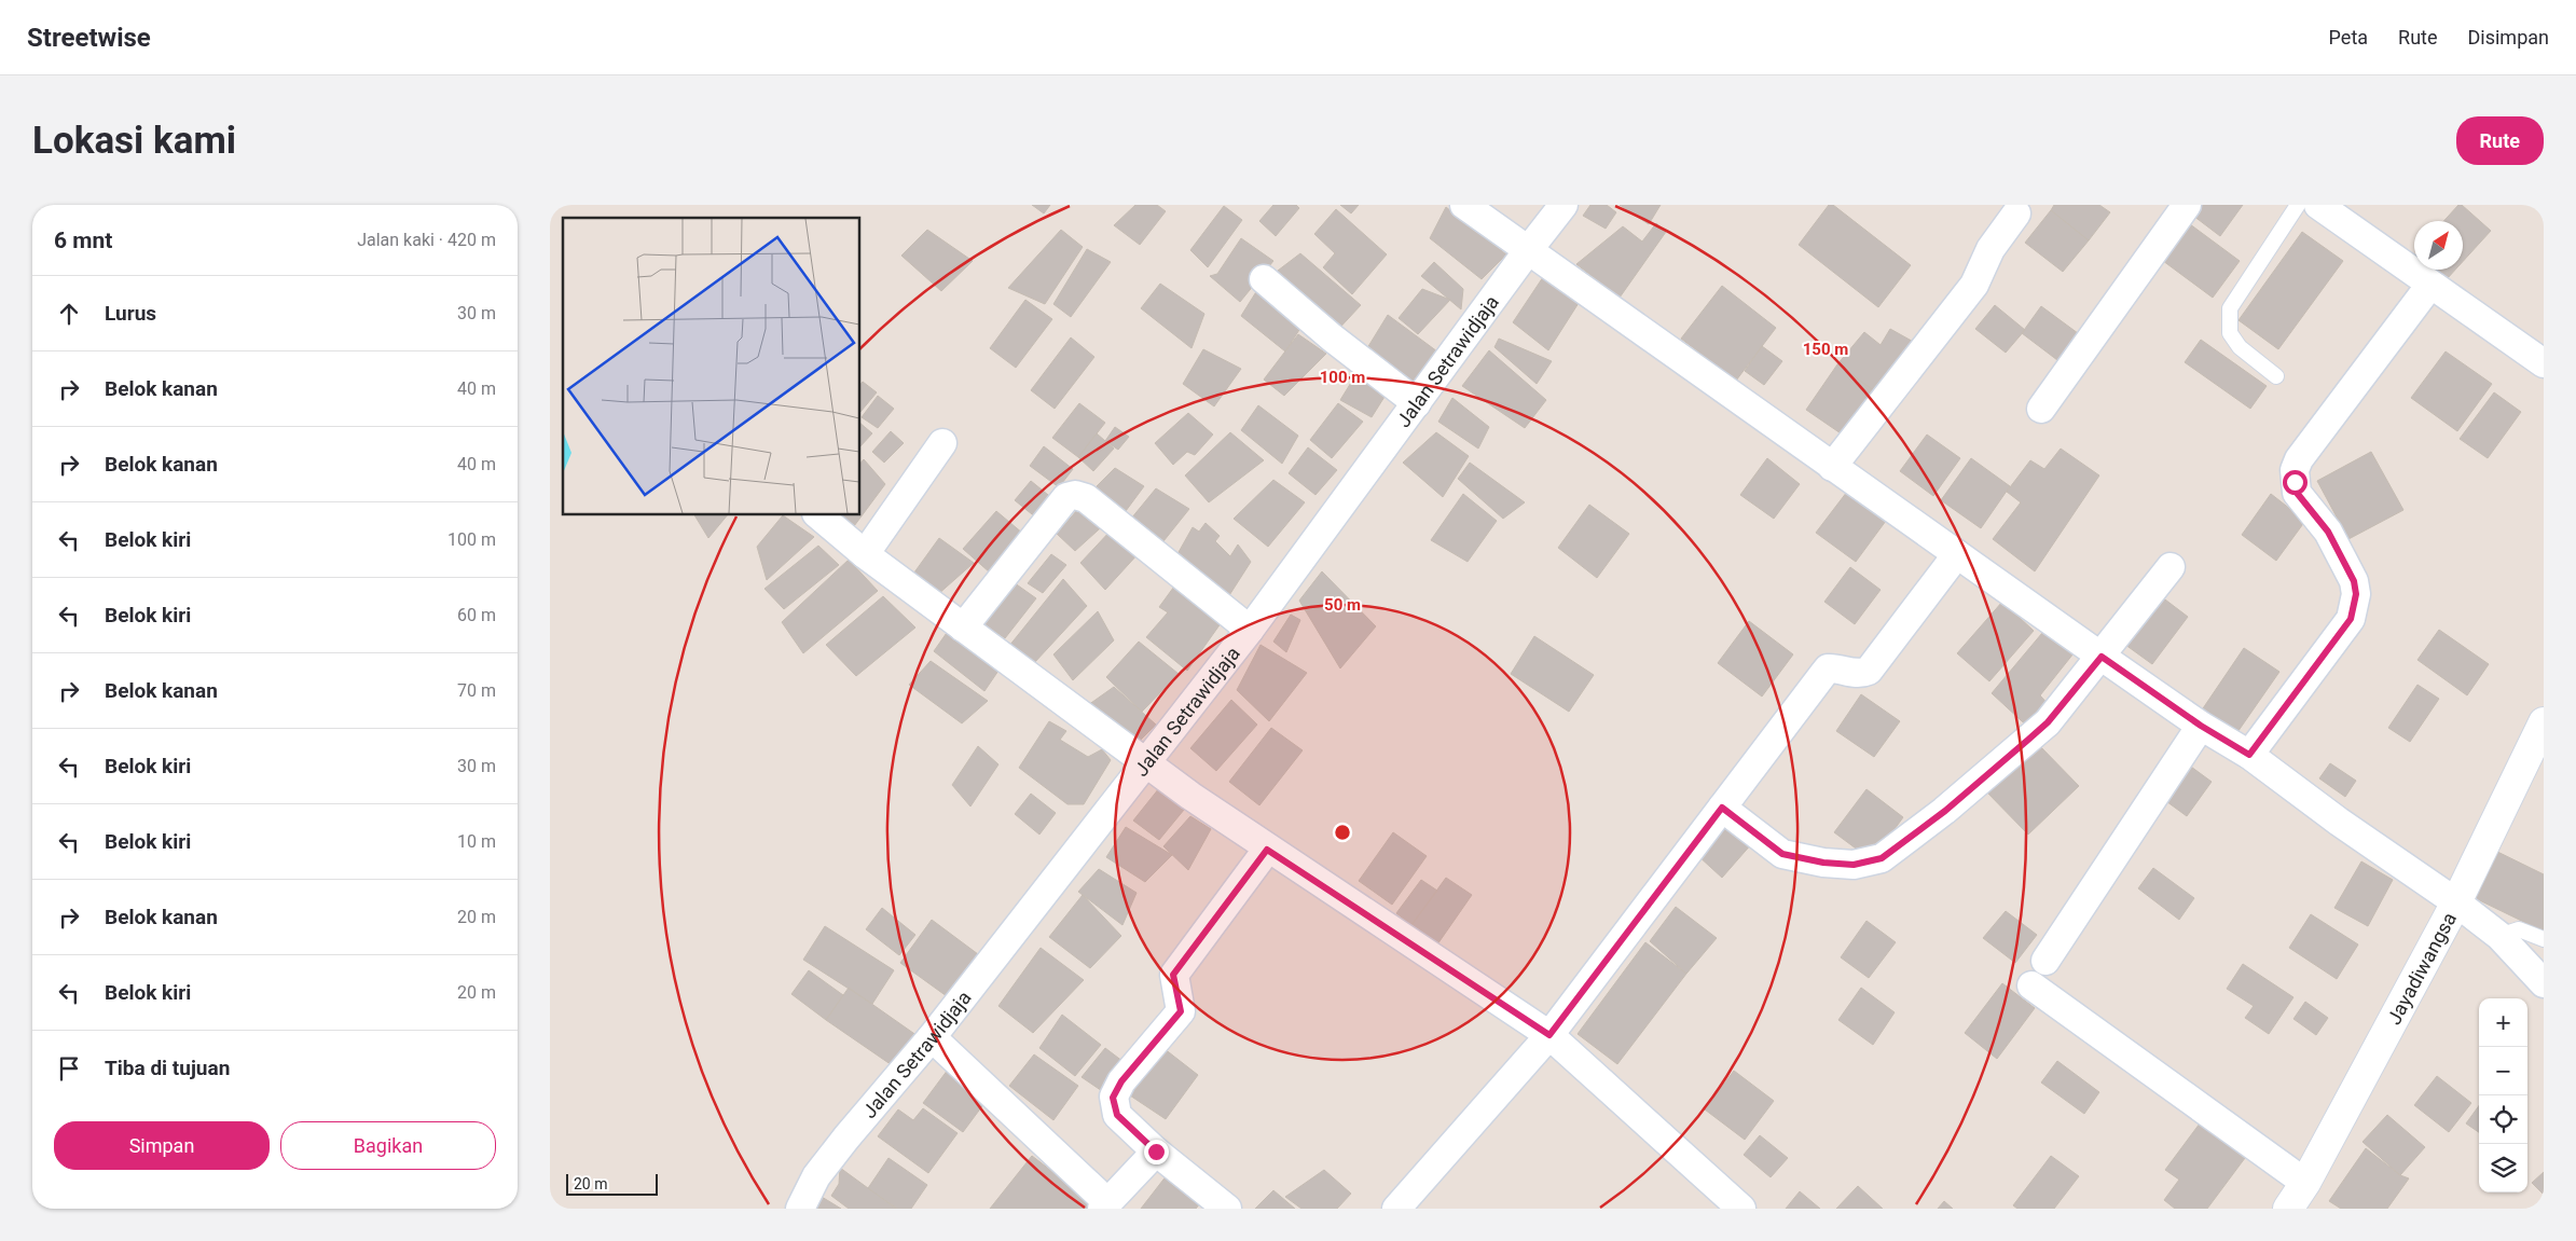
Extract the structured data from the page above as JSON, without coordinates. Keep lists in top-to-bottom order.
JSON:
{
  "streets": {
    "street": ["Jalan Setrawidjaja", "Jayadiwangsa"]
  },
  "scale_bar": "20 m",
  "north": "top right",
  "page": {
    "header": "Streetwise",
    "nav": ["Peta", "Rute", "Disimpan"],
    "buttons": [
      "Rute",
      ["Simpan", "Bagikan"]
    ],
    "title": "Lokasi kami",
    "heading": ["6 mnt", "Jalan kaki · 420 m"],
    "list": [
      ["Lurus", "30 m"],
      ["Belok kanan", "40 m"],
      ["Belok kanan", "40 m"],
      ["Belok kiri", "100 m"],
      ["Belok kiri", "60 m"],
      ["Belok kanan", "70 m"],
      ["Belok kiri", "30 m"],
      ["Belok kiri", "10 m"],
      ["Belok kanan", "20 m"],
      ["Belok kiri", "20 m"],
      "Tiba di tujuan"
    ],
    "map_buttons": ["+", "−"],
    "scale": "20 m"
  },
  "rings": ["150 m", "100 m", "50 m"]
}
